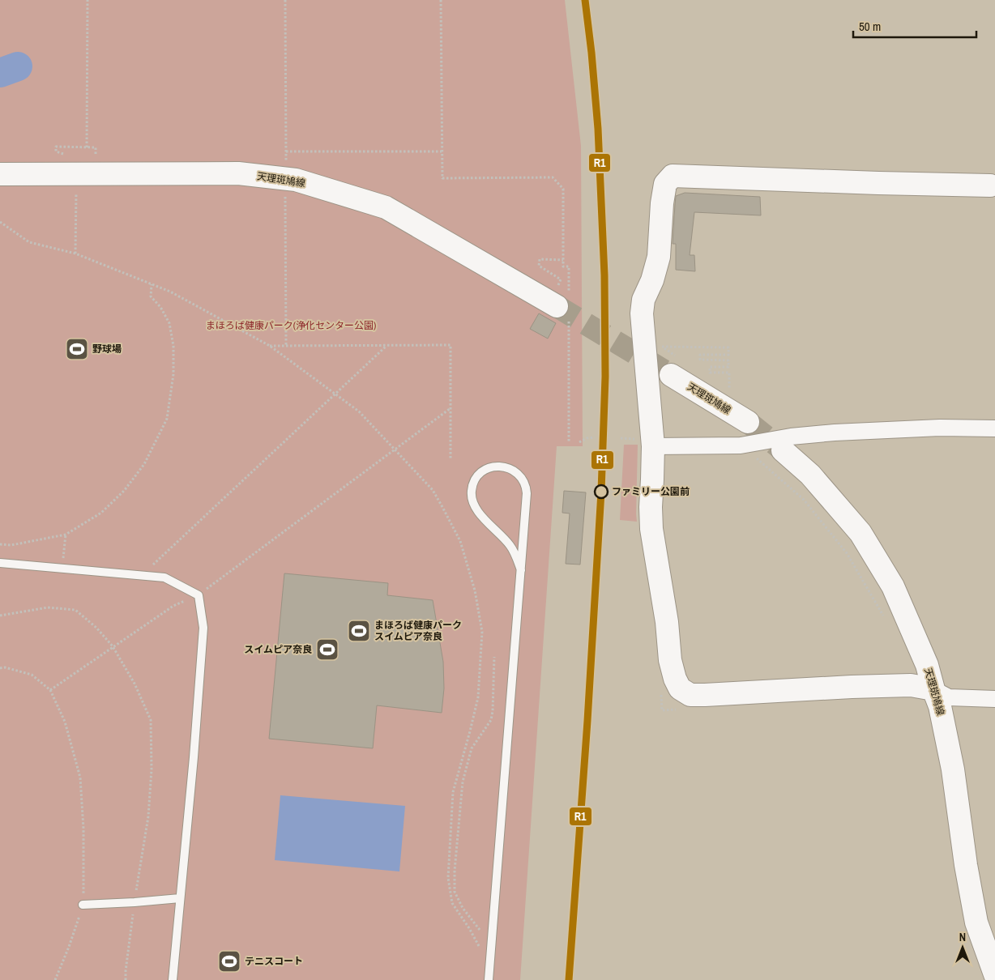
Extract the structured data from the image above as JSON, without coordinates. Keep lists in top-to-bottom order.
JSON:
{
  "streets": {
    "main road": ["天理斑鳩線"]
  },
  "parks": ["まほろば健康パーク(浄化センター公園)"],
  "places": {
    "sports": [
      "野球場",
      "まほろば健康パーク スイムピア奈良",
      "スイムピア奈良",
      "テニスコート"
    ],
    "other": ["ファミリー公園前"]
  },
  "lines": ["transit line R1"],
  "scale_bar": "50 m",
  "north": "top"
}
